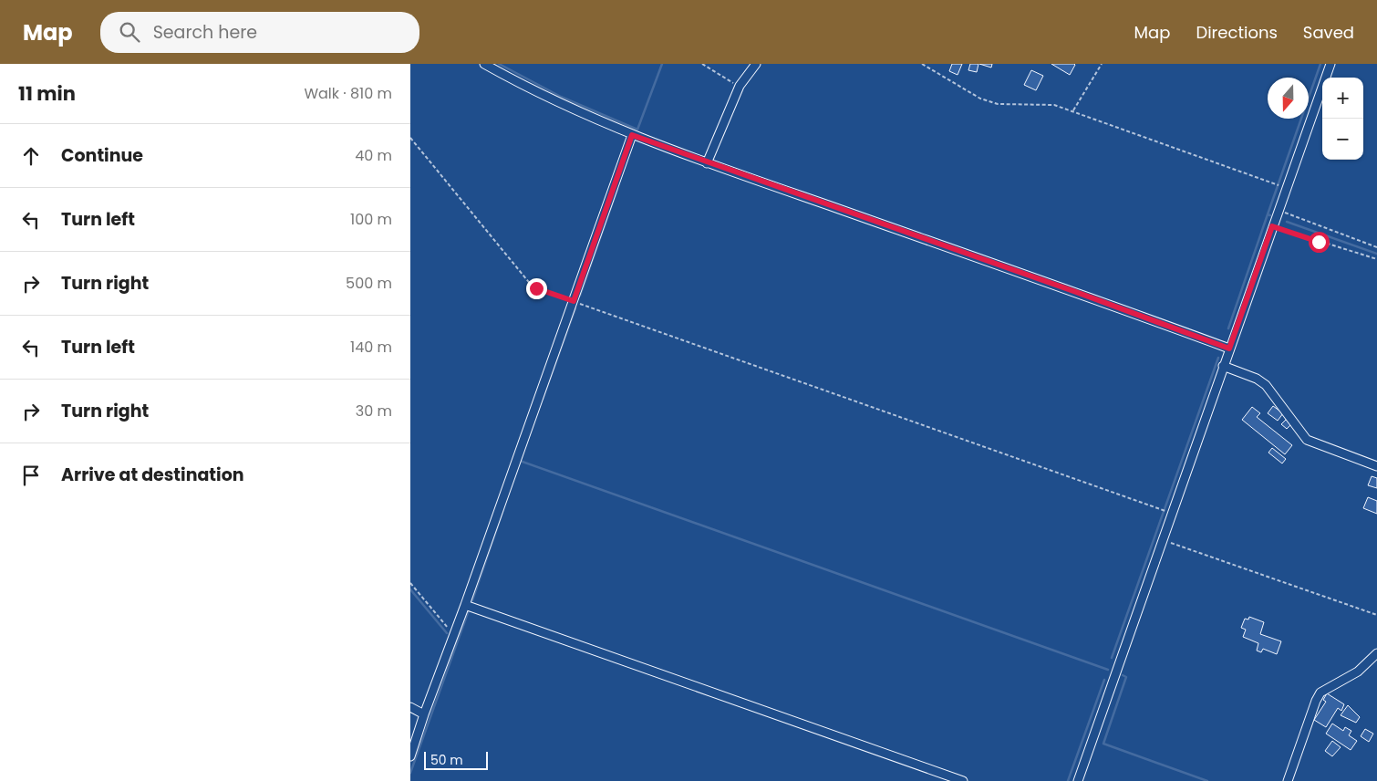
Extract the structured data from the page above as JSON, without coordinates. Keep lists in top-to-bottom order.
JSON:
{
  "scale_bar": "50 m",
  "north": "bottom",
  "page": {
    "header": "Map",
    "search": "Search here",
    "nav": ["Map", "Directions", "Saved"],
    "heading": ["11 min", "Walk · 810 m"],
    "map_buttons": ["+", "−"],
    "list": [
      ["Continue", "40 m"],
      ["Turn left", "100 m"],
      ["Turn right", "500 m"],
      ["Turn left", "140 m"],
      ["Turn right", "30 m"],
      "Arrive at destination"
    ],
    "scale": "50 m"
  }
}
